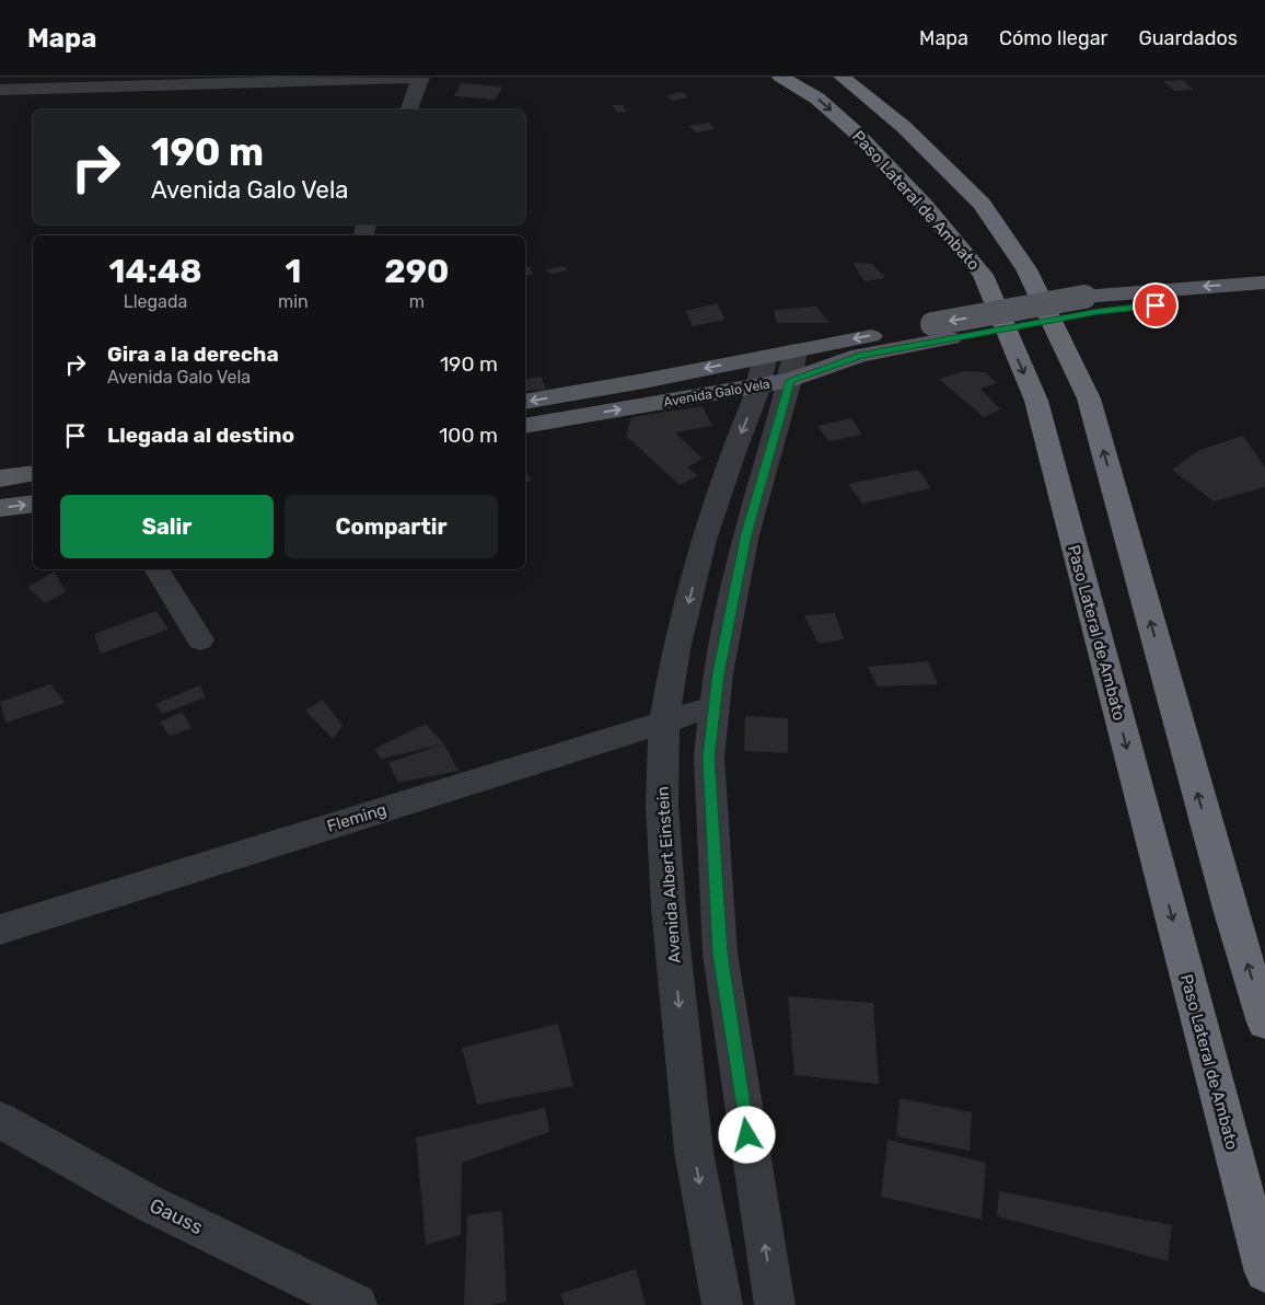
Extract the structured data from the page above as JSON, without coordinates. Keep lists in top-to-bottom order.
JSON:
{
  "streets": {
    "highway": ["Paso Lateral de Ambato"],
    "main road": ["Avenida Galo Vela"],
    "street": ["Fleming", "Avenida Albert Einstein", "Gauss"]
  },
  "crossings": [
    ["Avenida Galo Vela", "Avenida Albert Einstein"],
    ["Fleming", "Avenida Albert Einstein"]
  ],
  "page": {
    "header": "Mapa",
    "nav": ["Mapa", "Cómo llegar", "Guardados"],
    "turn": ["190 m", "Avenida Galo Vela"],
    "eta": [
      "14:48",
      "Llegada",
      "1",
      "min",
      "290",
      "m"
    ],
    "list": [
      {
        "name": "Gira a la derecha",
        "note": "Avenida Galo Vela",
        "value": "190 m"
      },
      {
        "name": "Llegada al destino",
        "value": "100 m"
      }
    ],
    "buttons": ["Salir", "Compartir"]
  }
}
